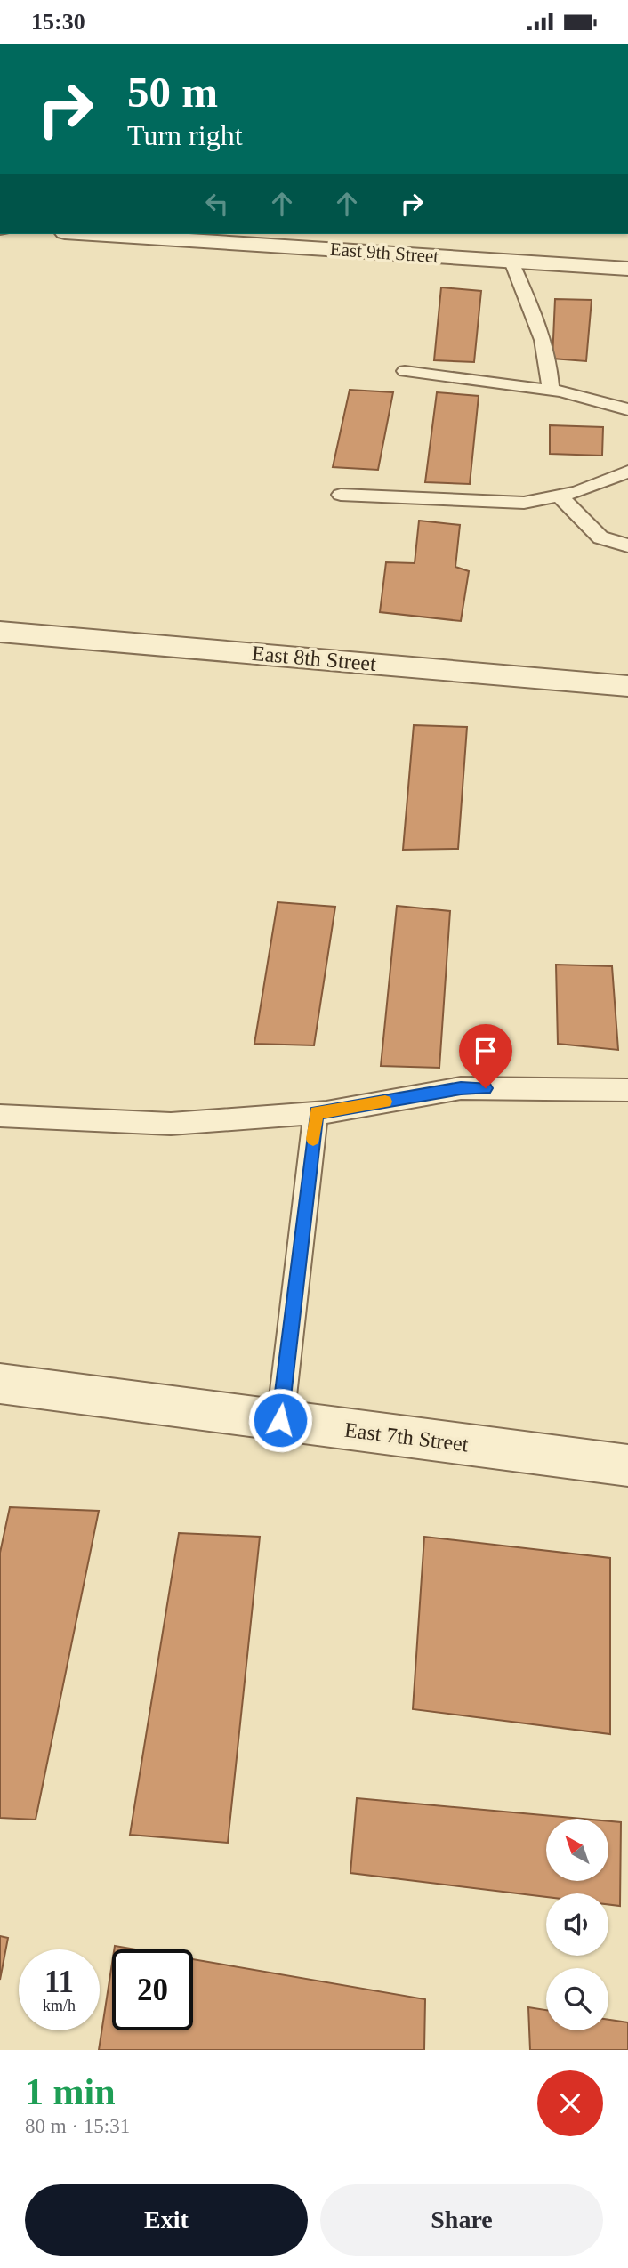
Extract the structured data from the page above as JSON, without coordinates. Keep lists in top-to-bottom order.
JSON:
{
  "streets": {
    "street": ["East 9th Street", "East 8th Street", "East 7th Street"]
  },
  "north": "top left",
  "page": {
    "status": "15:30",
    "turn": ["50 m", "Turn right"],
    "speed": "11 km/h",
    "limit": "20",
    "heading": ["1 min", "80 m · 15:31"],
    "buttons": ["Exit", "Share"]
  }
}
